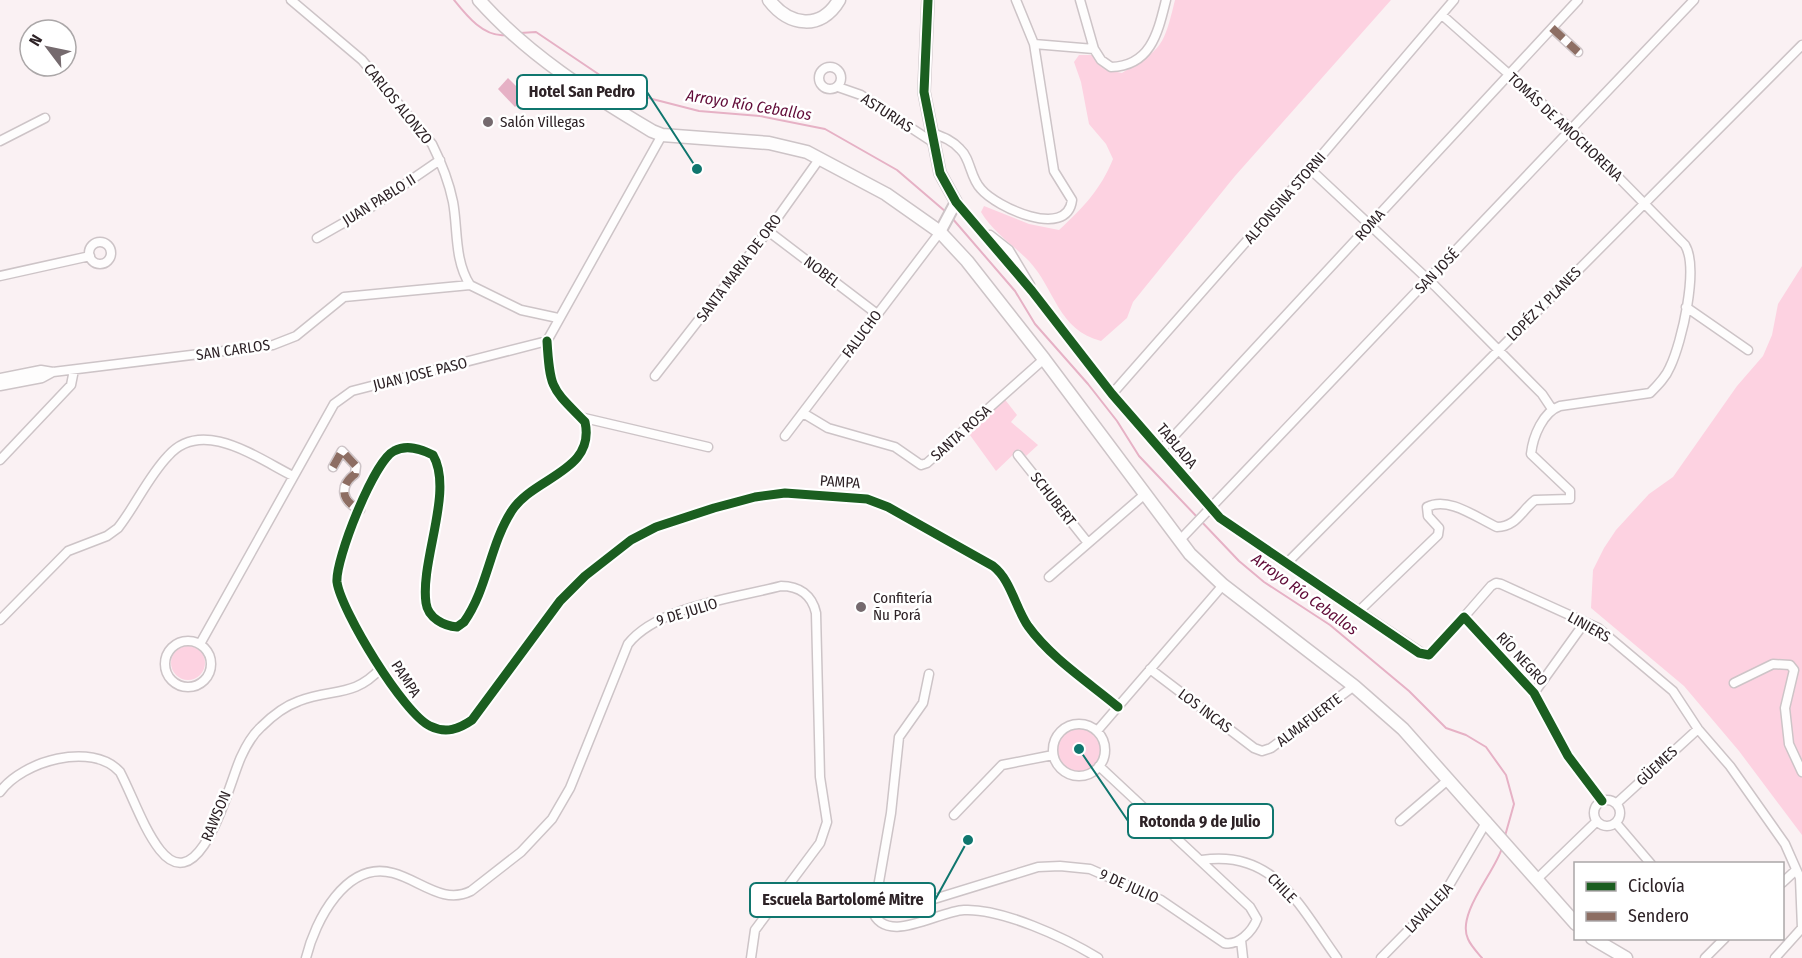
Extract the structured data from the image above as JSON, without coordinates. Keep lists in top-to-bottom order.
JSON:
{
  "streets": {
    "street": [
      "CARLOS ALONZO",
      "ASTURIAS",
      "TOMÁS DE AMOCHORENA",
      "ALFONSINA STORNI",
      "JUAN PABLO II",
      "ROMA",
      "SANTA MARIA DE ORO",
      "SAN JOSÉ",
      "NOBEL",
      "LOPÉZ Y PLANES",
      "FALUCHO",
      "SAN CARLOS",
      "JUAN JOSE PASO",
      "SANTA ROSA",
      "TABLADA",
      "PAMPA",
      "SCHUBERT",
      "9 DE JULIO",
      "LINIERS",
      "RÍO NEGRO",
      "LOS INCAS",
      "ALMAFUERTE",
      "GÜEMES",
      "RAWSON",
      "CHILE",
      "LAVALLEJA"
    ]
  },
  "crossings": [
    ["CARLOS ALONZO", "JUAN PABLO II"],
    ["CARLOS ALONZO", "SAN CARLOS"],
    ["ASTURIAS", "TABLADA"],
    ["TOMÁS DE AMOCHORENA", "ALFONSINA STORNI"],
    ["TOMÁS DE AMOCHORENA", "ROMA"],
    ["TOMÁS DE AMOCHORENA", "SAN JOSÉ"],
    ["TOMÁS DE AMOCHORENA", "LOPÉZ Y PLANES"],
    ["ALFONSINA STORNI", "TABLADA"],
    ["ROMA", "TABLADA"],
    ["SANTA MARIA DE ORO", "NOBEL"],
    ["SAN JOSÉ", "TABLADA"],
    ["NOBEL", "FALUCHO"],
    ["LOPÉZ Y PLANES", "TABLADA"],
    ["FALUCHO", "SANTA ROSA"],
    ["TABLADA", "LINIERS"],
    ["TABLADA", "RÍO NEGRO"],
    ["PAMPA", "RAWSON"],
    ["LINIERS", "RÍO NEGRO"],
    ["LINIERS", "GÜEMES"],
    ["RÍO NEGRO", "GÜEMES"],
    ["LOS INCAS", "ALMAFUERTE"]
  ],
  "water": ["Arroyo Río Ceballos"],
  "places": [
    "Salón Villegas",
    "Hotel San Pedro",
    "Confitería Ñu Porá",
    "Rotonda 9 de Julio",
    "Escuela Bartolomé Mitre"
  ],
  "legend": ["Ciclovía", "Sendero"],
  "north": "top left"
}
